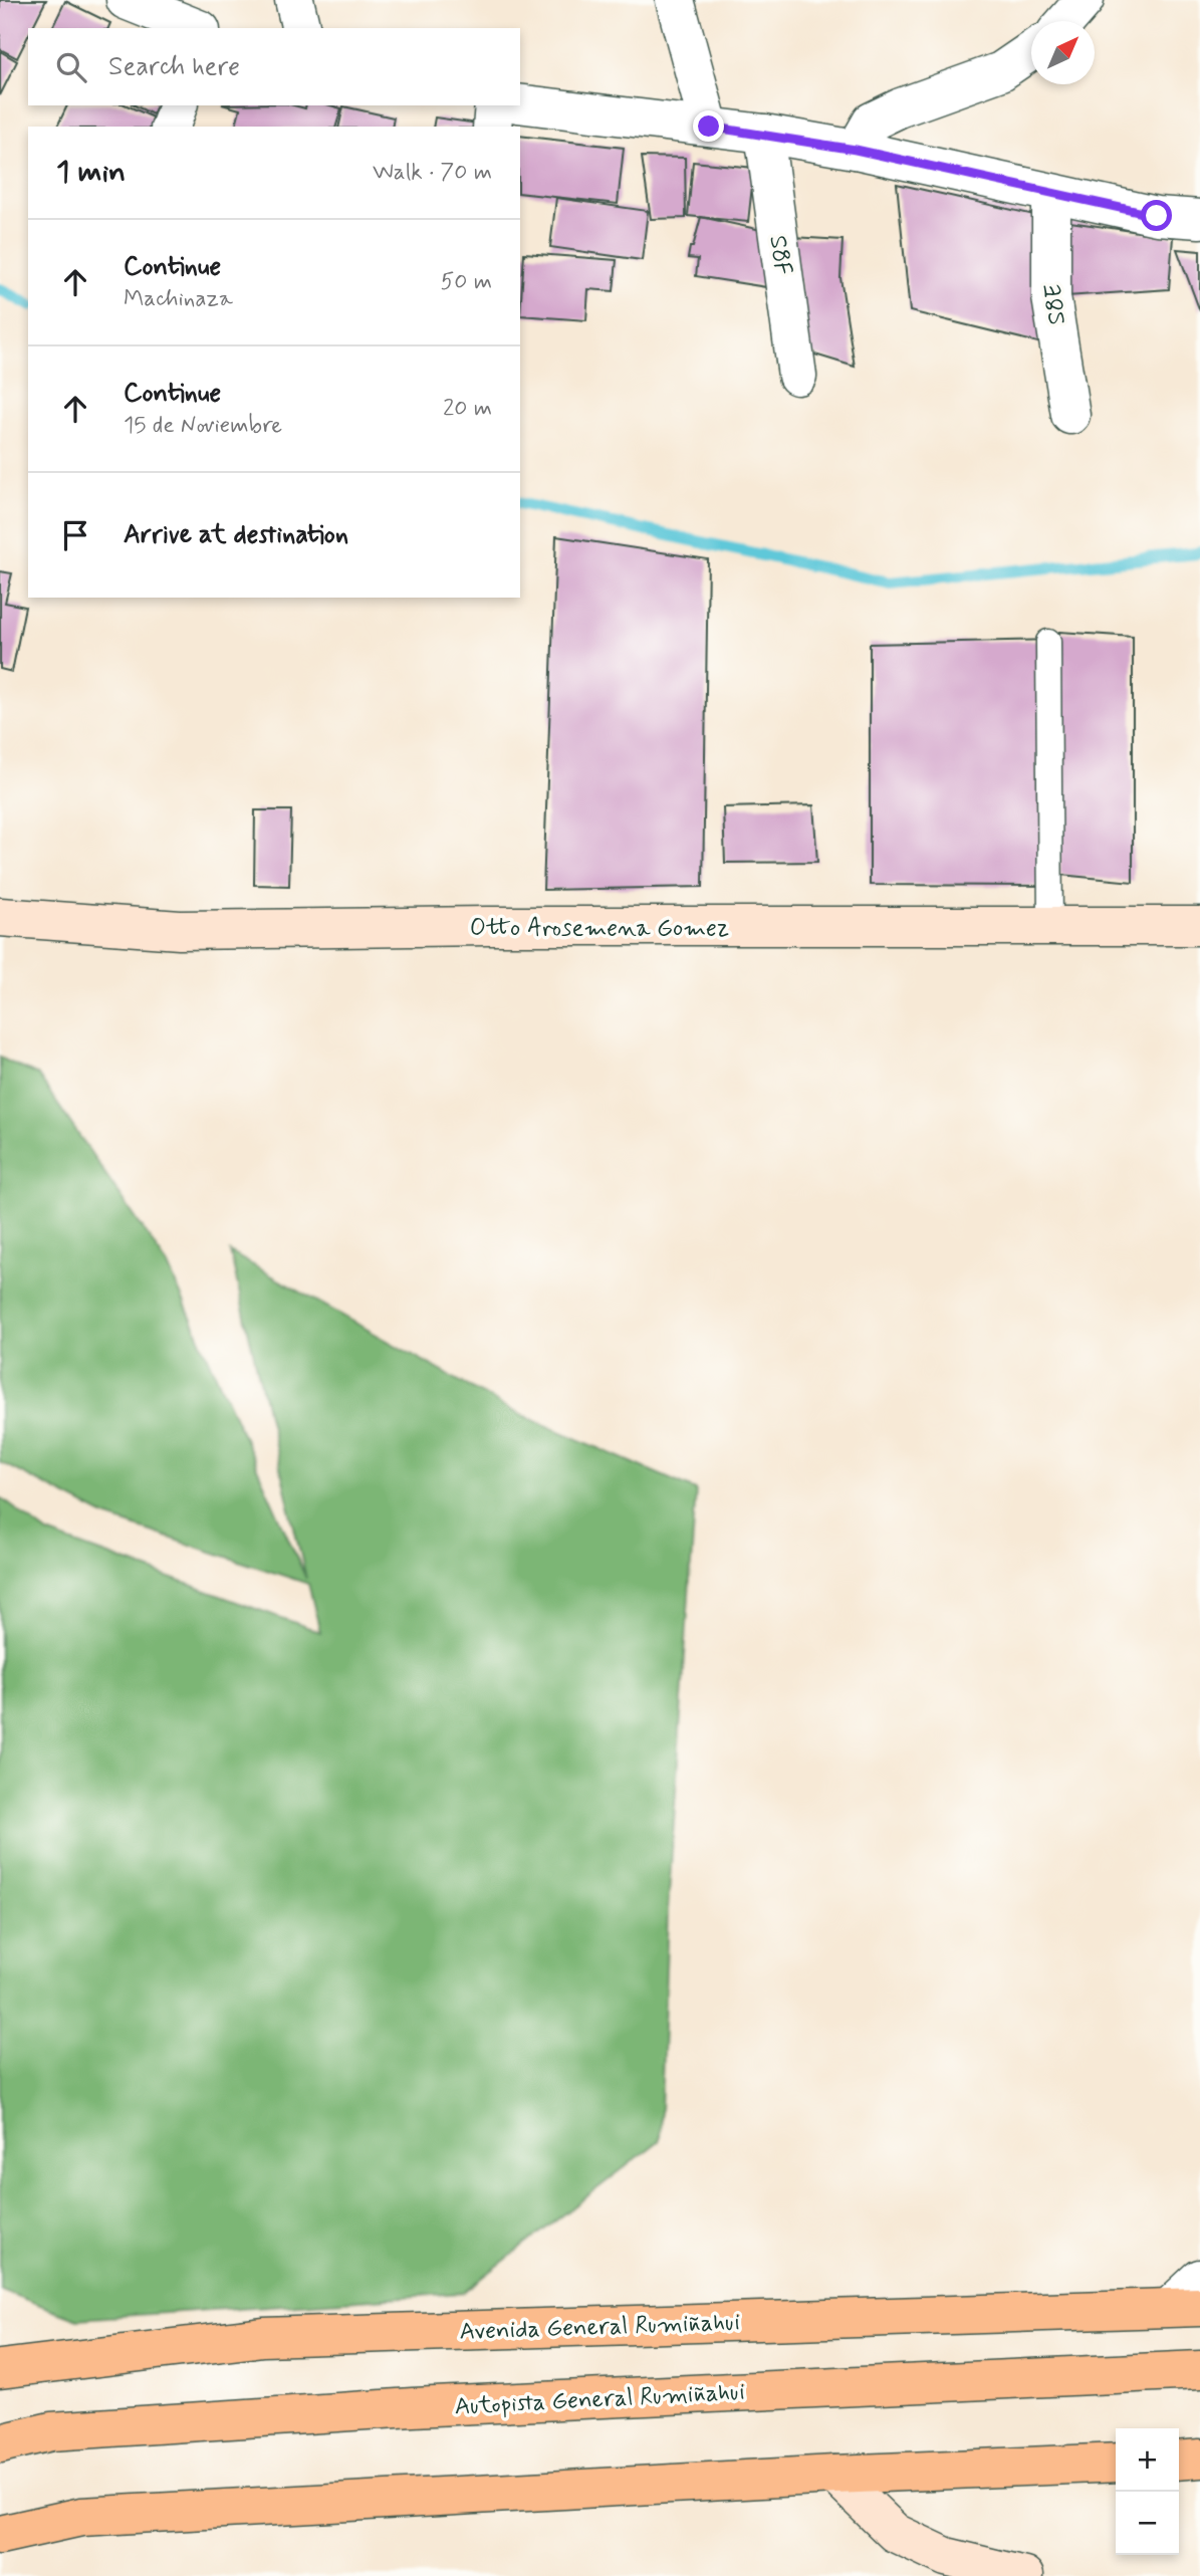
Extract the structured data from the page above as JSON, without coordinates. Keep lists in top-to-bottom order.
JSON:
{
  "streets": {
    "main road": ["Avenida General Rumiñahui", "Autopista General Rumiñahui"],
    "street": ["S8F", "S8E", "Otto Arosemena Gomez"]
  },
  "north": "top right",
  "page": {
    "search": "Search here",
    "heading": ["1 min", "Walk · 70 m"],
    "list": [
      ["Continue", "Machinaza", "50 m"],
      ["Continue", "15 de Noviembre", "20 m"],
      "Arrive at destination"
    ],
    "map_buttons": ["+", "−"]
  }
}
